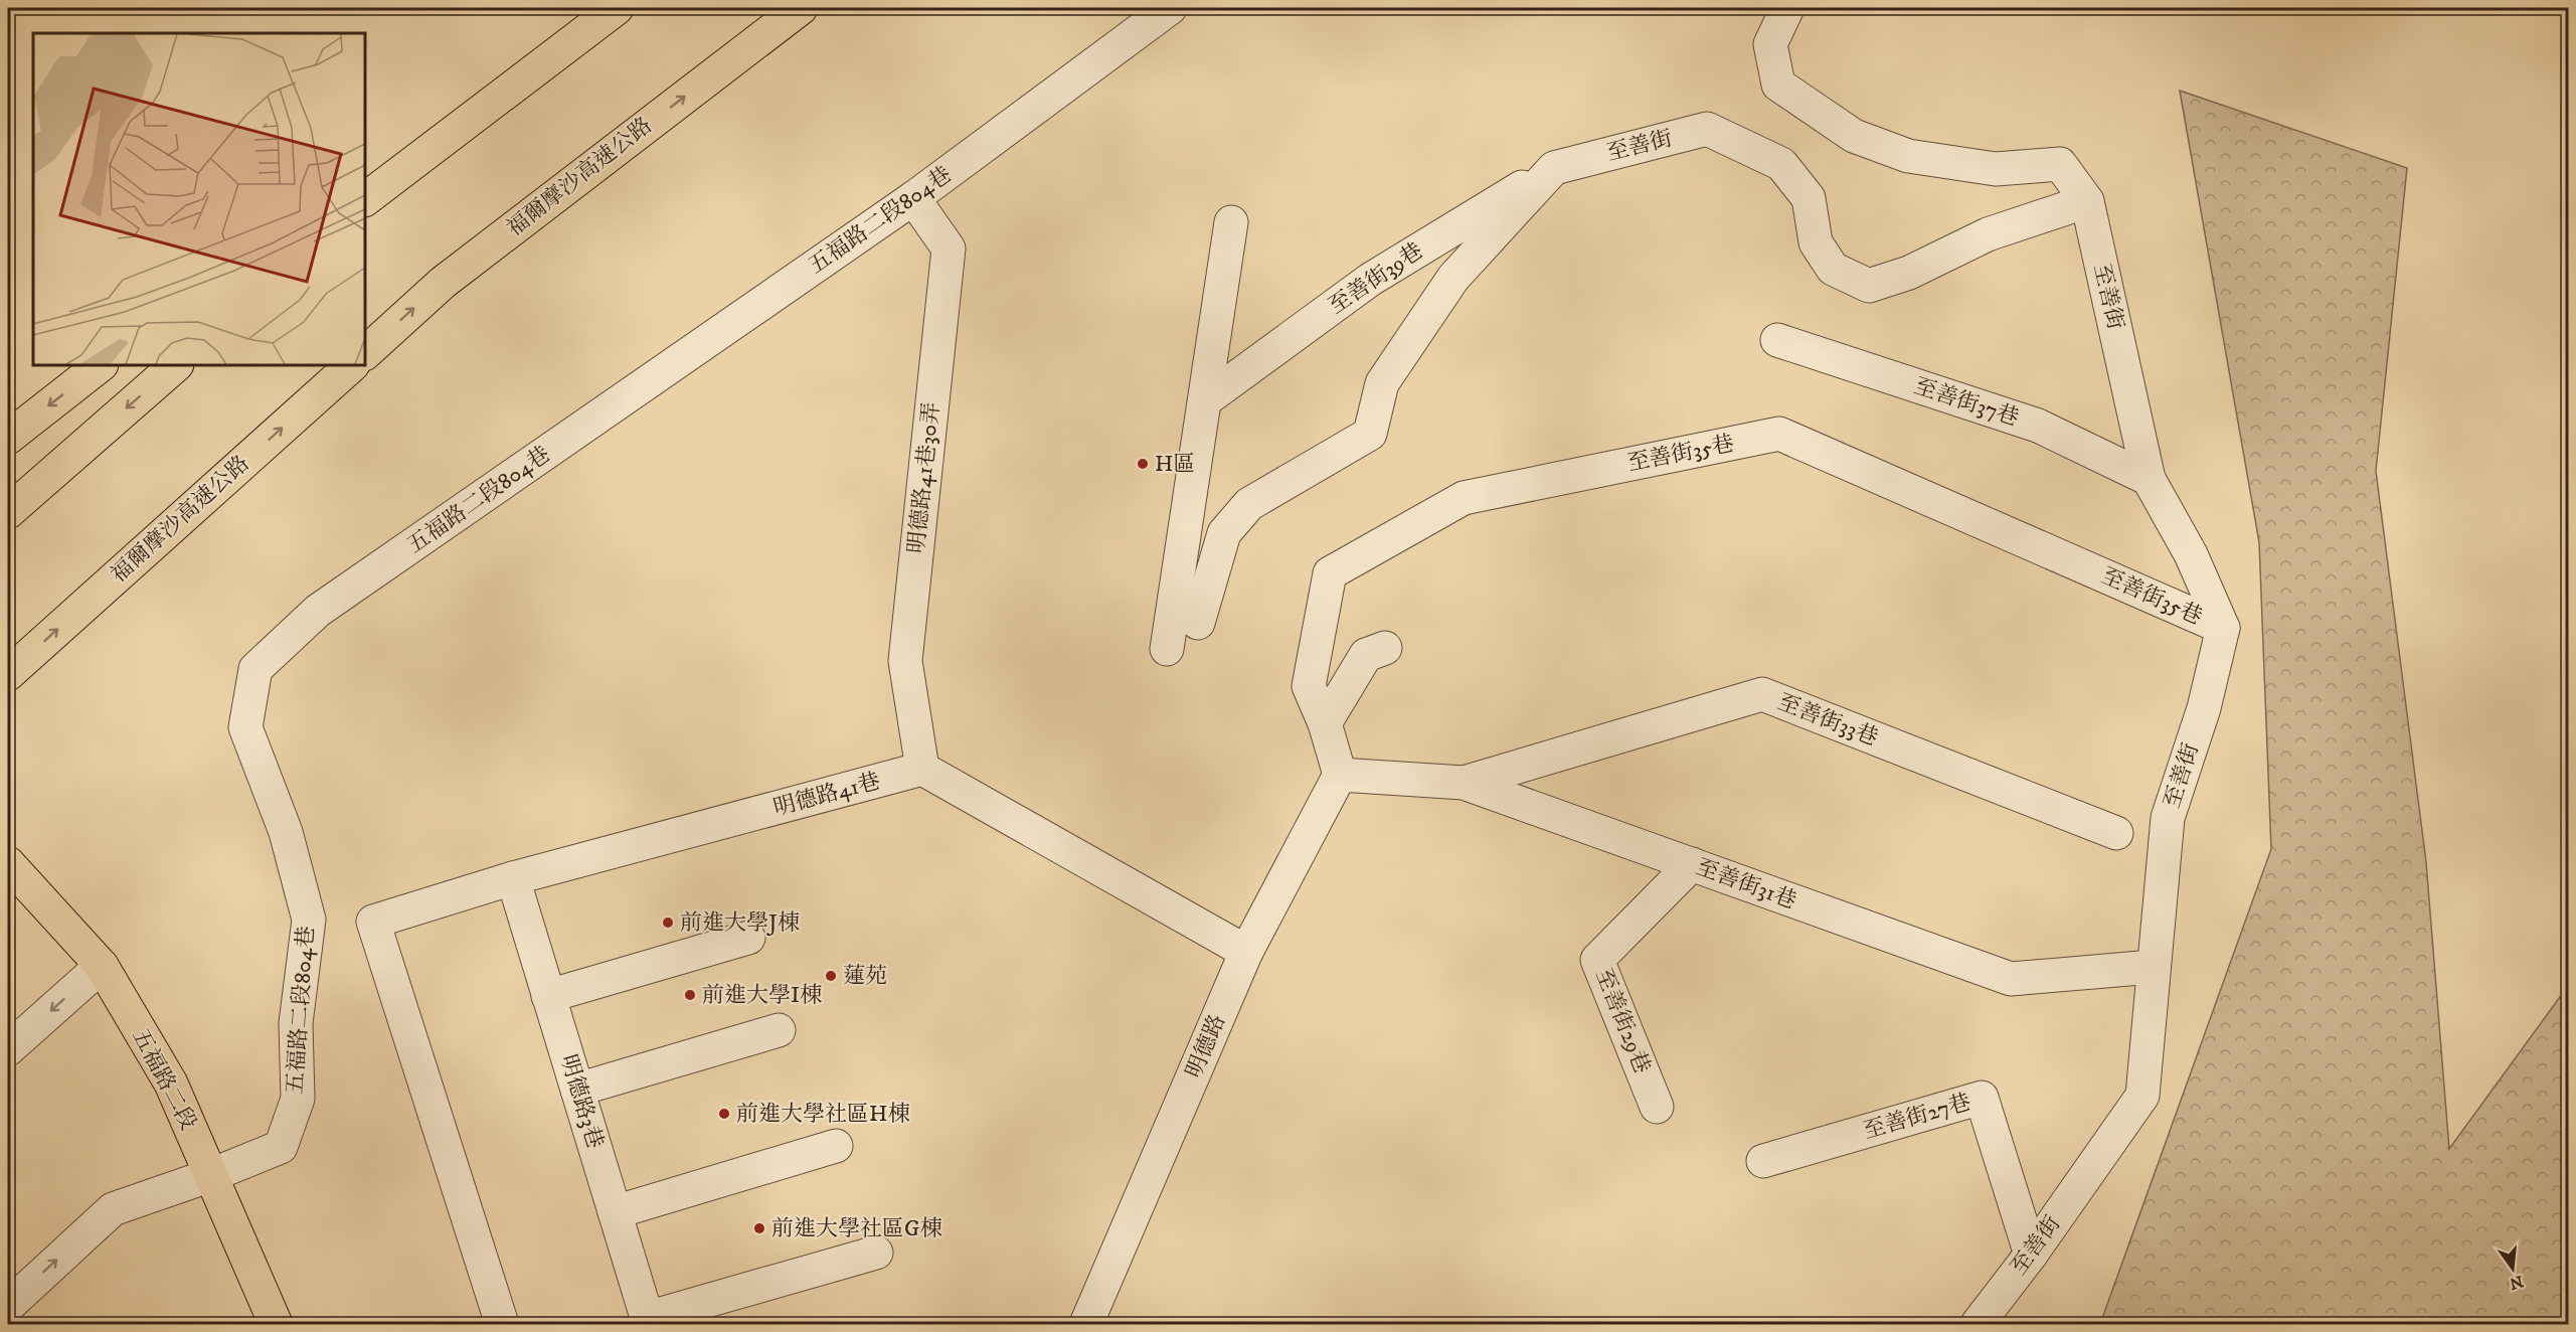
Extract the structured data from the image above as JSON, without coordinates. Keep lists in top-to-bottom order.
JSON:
{
  "streets": {
    "main road": ["福爾摩沙高速公路", "五福路二段"],
    "street": [
      "至善街",
      "五福路二段804巷",
      "至善街39巷",
      "至善街37巷",
      "至善街35巷",
      "明德路41巷30弄",
      "至善街33巷",
      "明德路41巷",
      "至善街31巷",
      "至善街29巷",
      "明德路",
      "明德路3巷",
      "至善街27巷"
    ]
  },
  "crossings": [
    ["至善街", "至善街39巷"],
    ["至善街", "至善街37巷"],
    ["至善街", "至善街35巷"],
    ["至善街", "至善街31巷"],
    ["至善街", "至善街27巷"],
    ["五福路二段804巷", "明德路41巷30弄"],
    ["五福路二段804巷", "五福路二段"],
    ["至善街35巷", "至善街31巷"],
    ["至善街35巷", "明德路"],
    ["明德路41巷30弄", "明德路41巷"],
    ["至善街33巷", "至善街31巷"],
    ["明德路41巷", "明德路3巷"],
    ["至善街31巷", "至善街29巷"],
    ["至善街31巷", "明德路"]
  ],
  "places": [
    "H區",
    "前進大學J棟",
    "蓮苑",
    "前進大學I棟",
    "前進大學社區H棟",
    "前進大學社區G棟"
  ],
  "north": "bottom"
}
